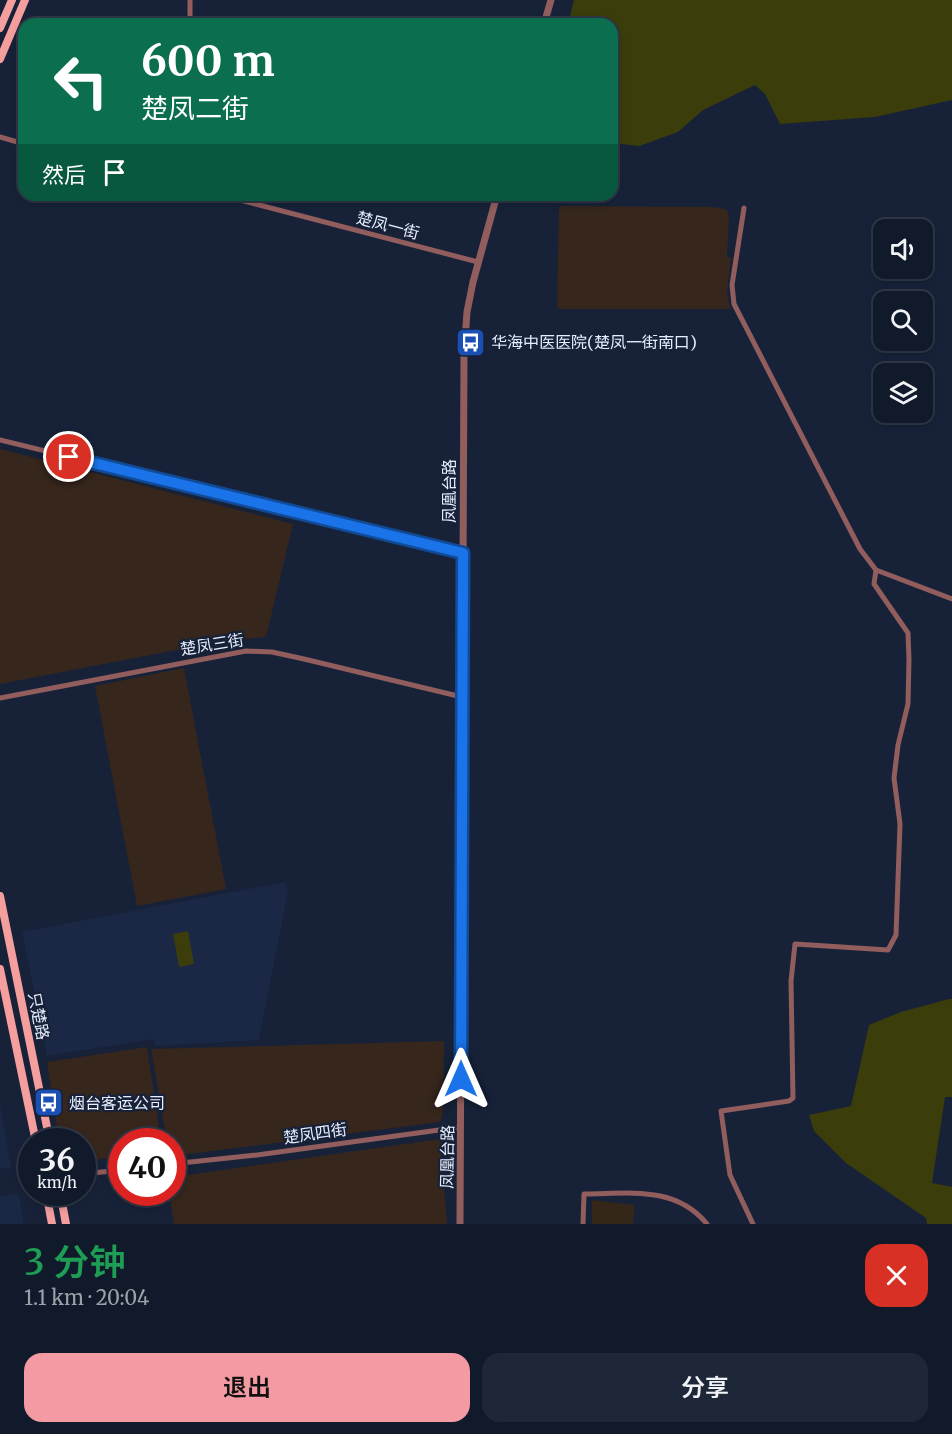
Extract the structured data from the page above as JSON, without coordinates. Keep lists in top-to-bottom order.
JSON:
{
  "streets": {
    "main road": ["只楚路"],
    "street": [
      "楚凤一街",
      "凤凰台路",
      "楚凤三街",
      "楚凤四街"
    ]
  },
  "crossings": [
    ["楚凤一街", "凤凰台路"],
    ["凤凰台路", "楚凤三街"],
    ["凤凰台路", "楚凤四街"]
  ],
  "places": {
    "bus stop": ["华海中医医院(楚凤一街南口)", "烟台客运公司"]
  },
  "page": {
    "turn": ["600 m", "楚凤二街"],
    "then": "然后",
    "speed": "36 km/h",
    "limit": "40",
    "heading": ["3 分钟", "1.1 km · 20:04"],
    "buttons": ["退出", "分享"]
  }
}
